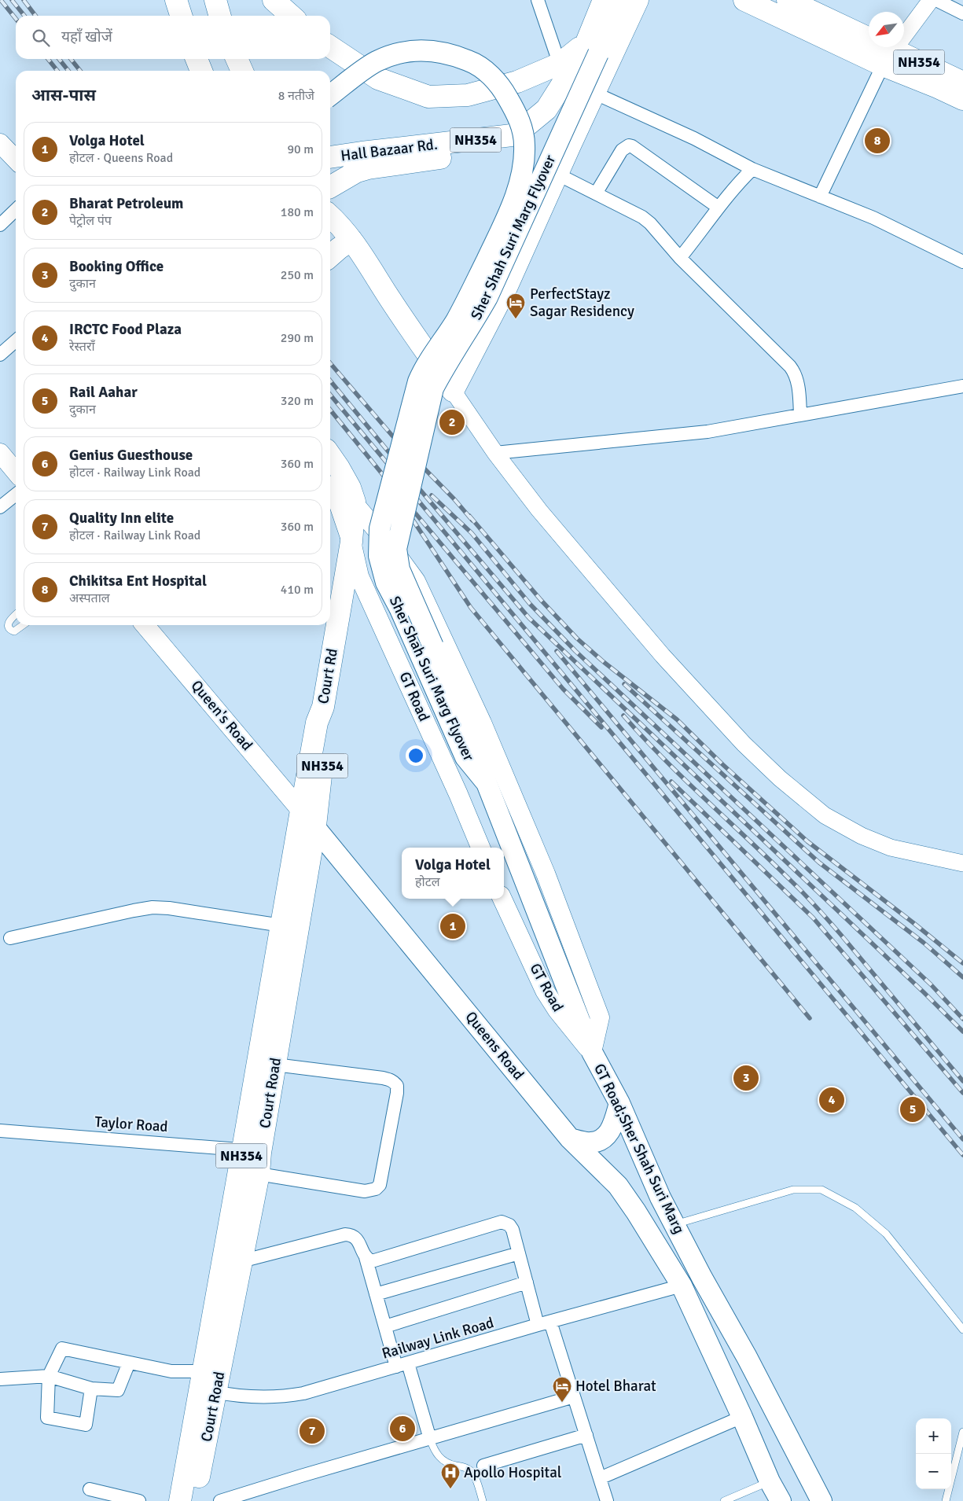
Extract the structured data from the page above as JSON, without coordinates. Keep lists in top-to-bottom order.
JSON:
{
  "streets": {
    "highway": [
      "NH354",
      "Hall Bazaar Rd.",
      "Court Rd",
      "Court Road"
    ],
    "main road": [
      "Sher Shah Suri Marg Flyover",
      "GT Road",
      "Queen's Road",
      "Queens Road",
      "GT Road;Sher Shah Suri Marg"
    ],
    "street": ["Taylor Road", "Railway Link Road"]
  },
  "crossings": [
    ["NH354", "Hall Bazaar Rd."],
    ["NH354", "Sher Shah Suri Marg Flyover"],
    ["NH354", "Court Rd"],
    ["NH354", "GT Road"],
    ["Sher Shah Suri Marg Flyover", "GT Road;Sher Shah Suri Marg"],
    ["Court Rd", "GT Road"],
    ["Court Rd", "Queen's Road"],
    ["Court Rd", "Queens Road"],
    ["Court Rd", "Court Road"],
    ["GT Road", "GT Road;Sher Shah Suri Marg"],
    ["Queen's Road", "Queens Road"],
    ["Queen's Road", "Court Road"],
    ["Queens Road", "Court Road"],
    ["Queens Road", "Railway Link Road"],
    ["Court Road", "Taylor Road"],
    ["Court Road", "Railway Link Road"]
  ],
  "places": {
    "hotel": ["PerfectStayz Sagar Residency", "Hotel Bharat"],
    "hospital": ["Apollo Hospital"]
  },
  "north": "bottom left",
  "page": {
    "search": "यहाँ खोजें",
    "heading": ["आस-पास", "8 नतीजे"],
    "list": [
      {
        "mark": "1",
        "name": "Volga Hotel",
        "note": "होटल · Queens Road",
        "value": "90 m"
      },
      {
        "mark": "2",
        "name": "Bharat Petroleum",
        "note": "पेट्रोल पंप",
        "value": "180 m"
      },
      {
        "mark": "3",
        "name": "Booking Office",
        "note": "दुकान",
        "value": "250 m"
      },
      {
        "mark": "4",
        "name": "IRCTC Food Plaza",
        "note": "रेस्तराँ",
        "value": "290 m"
      },
      {
        "mark": "5",
        "name": "Rail Aahar",
        "note": "दुकान",
        "value": "320 m"
      },
      {
        "mark": "6",
        "name": "Genius Guesthouse",
        "note": "होटल · Railway Link Road",
        "value": "360 m"
      },
      {
        "mark": "7",
        "name": "Quality Inn elite",
        "note": "होटल · Railway Link Road",
        "value": "360 m"
      },
      {
        "mark": "8",
        "name": "Chikitsa Ent Hospital",
        "note": "अस्पताल",
        "value": "410 m"
      }
    ],
    "pins": [
      "8",
      "2",
      "1",
      "3",
      "4",
      "5",
      "6",
      "7"
    ],
    "popup": ["Volga Hotel", "होटल"],
    "map_buttons": ["+", "−"]
  }
}
